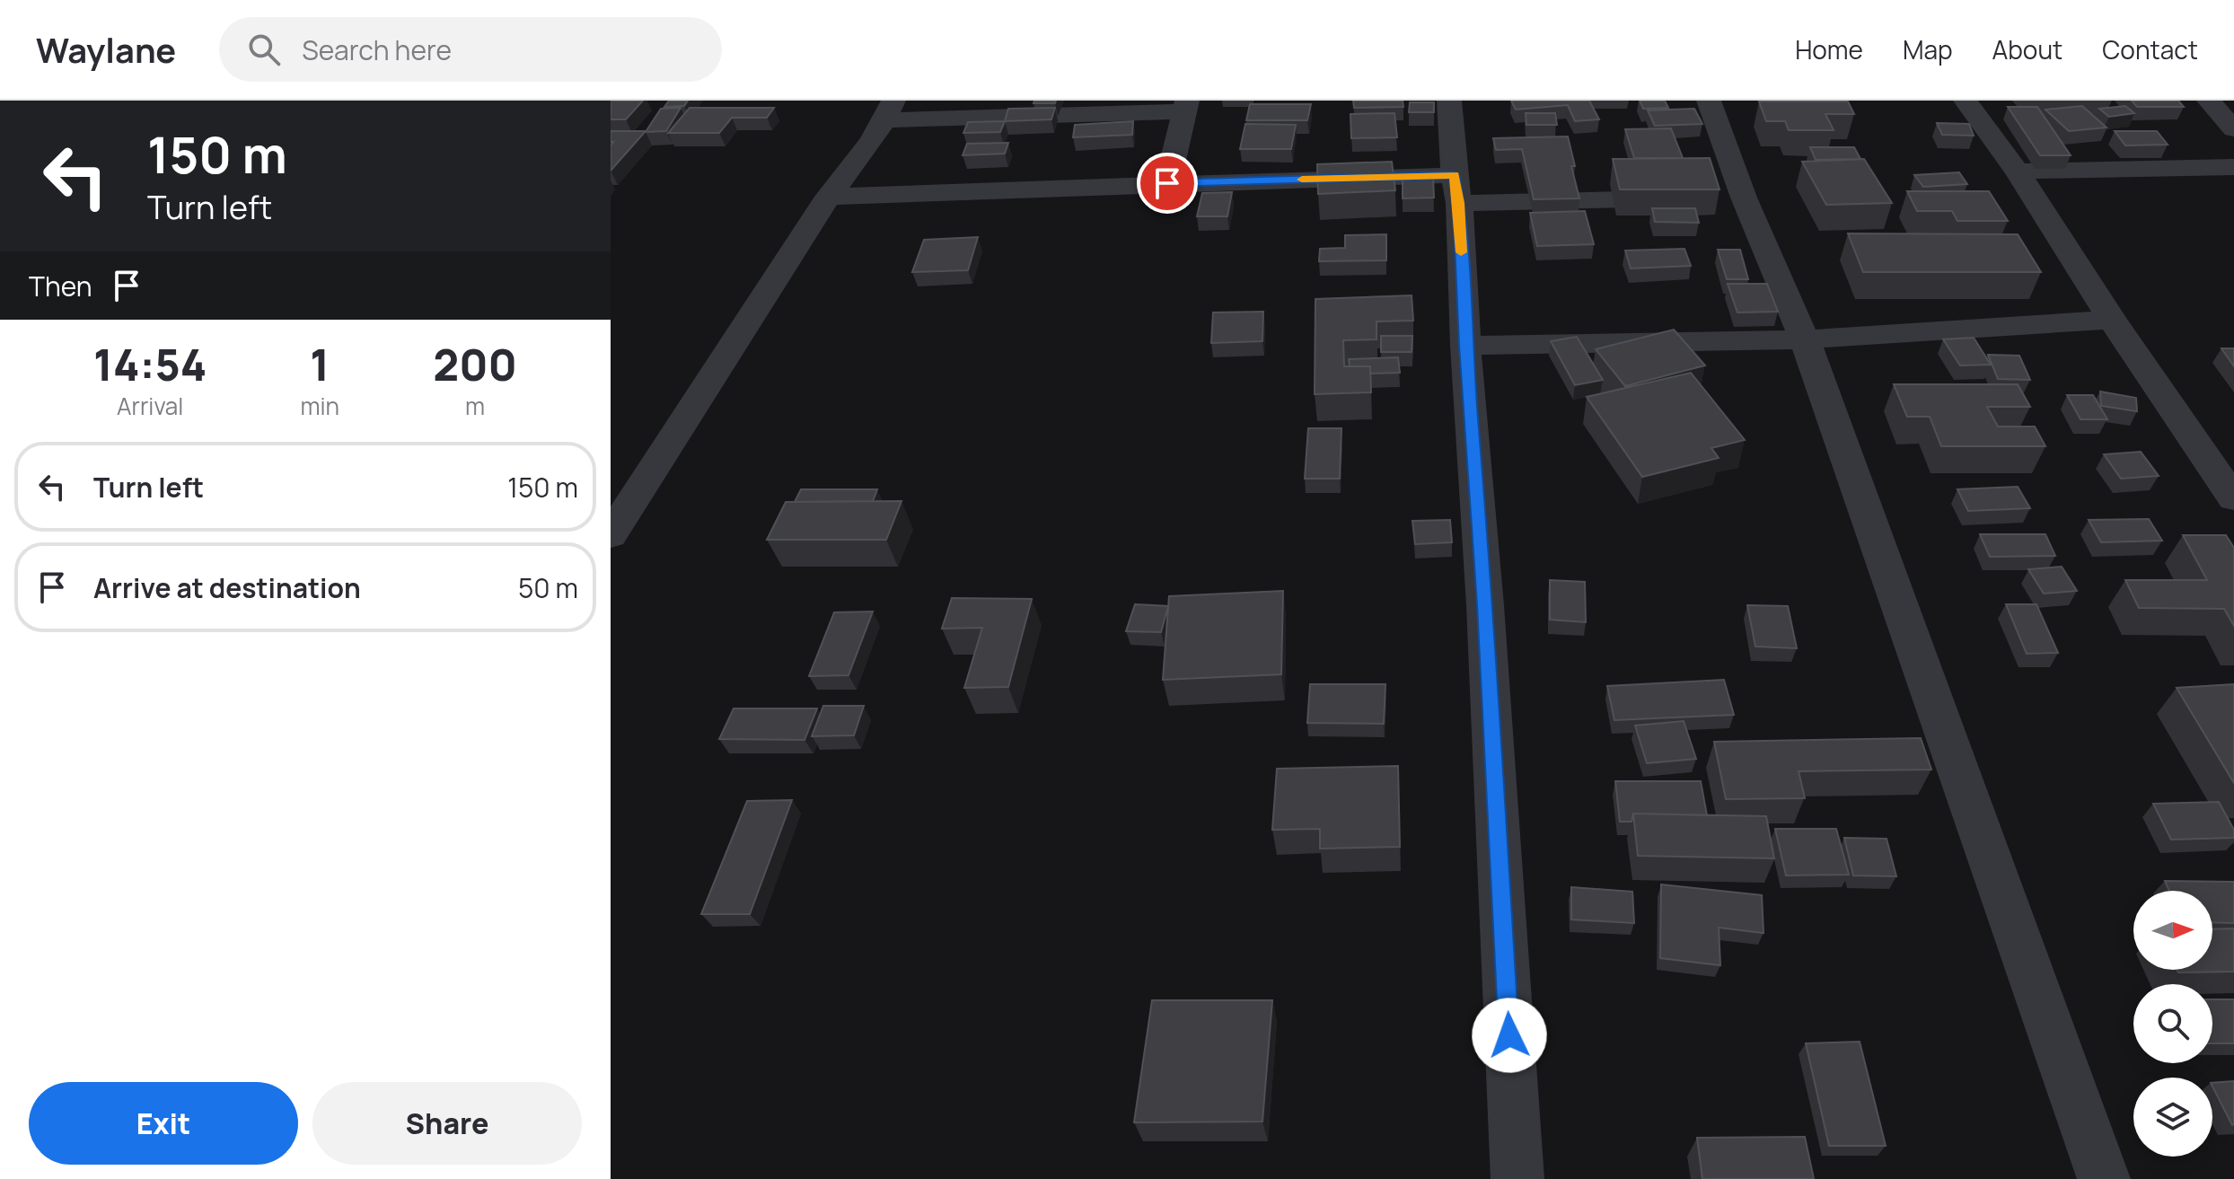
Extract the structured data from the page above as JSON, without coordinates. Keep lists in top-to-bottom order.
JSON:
{
  "north": "right",
  "page": {
    "header": "Waylane",
    "search": "Search here",
    "nav": [
      "Home",
      "Map",
      "About",
      "Contact"
    ],
    "turn": ["150 m", "Turn left"],
    "then": "Then",
    "eta": [
      "14:54",
      "Arrival",
      "1",
      "min",
      "200",
      "m"
    ],
    "list": [
      {
        "name": "Turn left",
        "value": "150 m"
      },
      {
        "name": "Arrive at destination",
        "value": "50 m"
      }
    ],
    "buttons": ["Exit", "Share"]
  }
}
